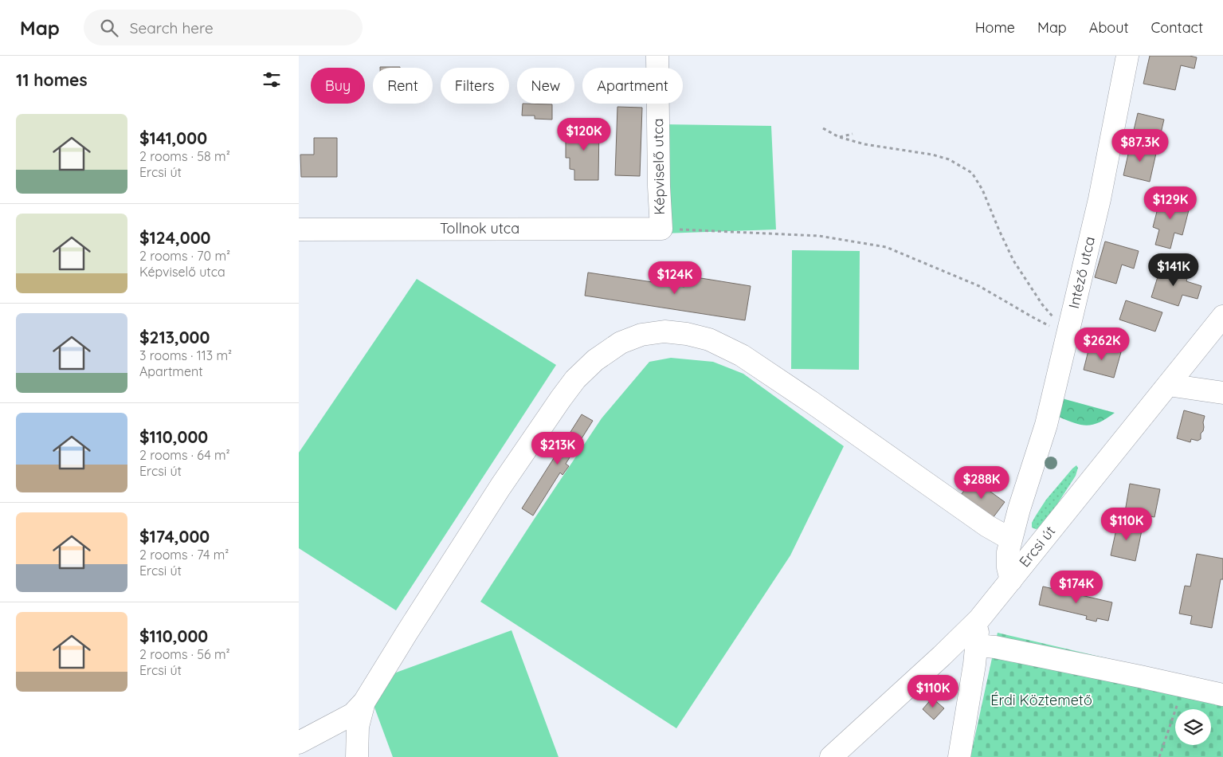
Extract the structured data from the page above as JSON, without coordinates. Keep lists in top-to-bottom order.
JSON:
{
  "streets": {
    "street": [
      "Képviselő utca",
      "Tollnok utca",
      "Intéző utca",
      "Ercsi út"
    ]
  },
  "crossings": [
    ["Képviselő utca", "Tollnok utca"],
    ["Intéző utca", "Ercsi út"]
  ],
  "parks": ["Érdi Köztemető"],
  "page": {
    "header": "Map",
    "search": "Search here",
    "nav": [
      "Home",
      "Map",
      "About",
      "Contact"
    ],
    "heading": "11 homes",
    "chip": [
      "Buy",
      "Rent",
      "Filters",
      "New",
      "Apartment"
    ],
    "list": [
      {
        "name": "$141,000",
        "note": "2 rooms · 58 m² · Ercsi út"
      },
      {
        "name": "$124,000",
        "note": "2 rooms · 70 m² · Képviselő utca"
      },
      {
        "name": "$213,000",
        "note": "3 rooms · 113 m² · Apartment"
      },
      {
        "name": "$110,000",
        "note": "2 rooms · 64 m² · Ercsi út"
      },
      {
        "name": "$174,000",
        "note": "2 rooms · 74 m² · Ercsi út"
      },
      {
        "name": "$110,000",
        "note": "2 rooms · 56 m² · Ercsi út"
      }
    ],
    "price": [
      "$120K",
      "$87.3K",
      "$129K",
      "$141K",
      "$124K",
      "$262K",
      "$213K",
      "$288K",
      "$110K",
      "$174K",
      "$110K"
    ]
  }
}
